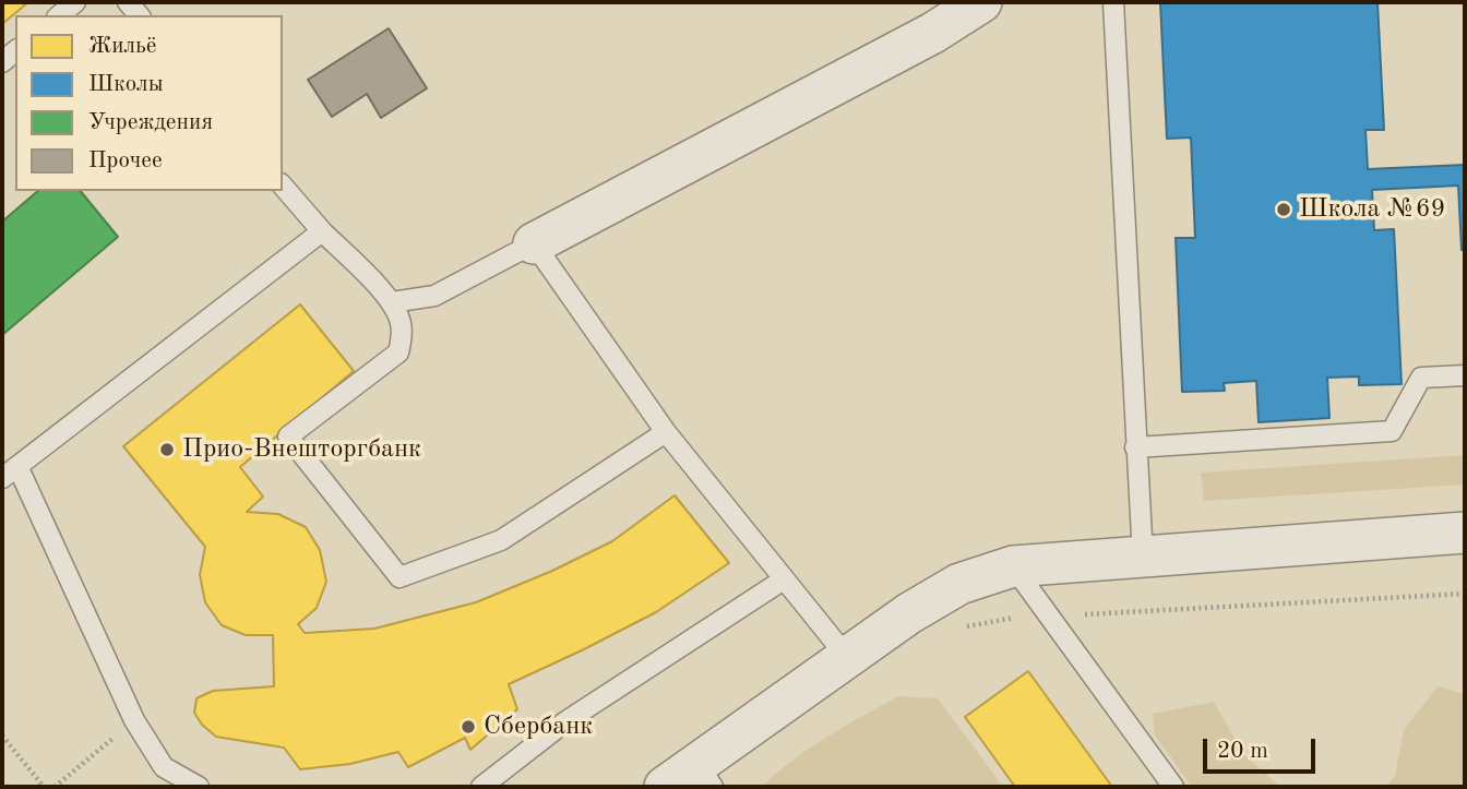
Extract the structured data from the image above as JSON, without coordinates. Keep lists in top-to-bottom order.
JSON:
{
  "places": ["Школа №69", "Прио-Внешторгбанк", "Сбербанк"],
  "legend": [
    "Жильё",
    "Школы",
    "Учреждения",
    "Прочее"
  ],
  "scale_bar": "20 m"
}
